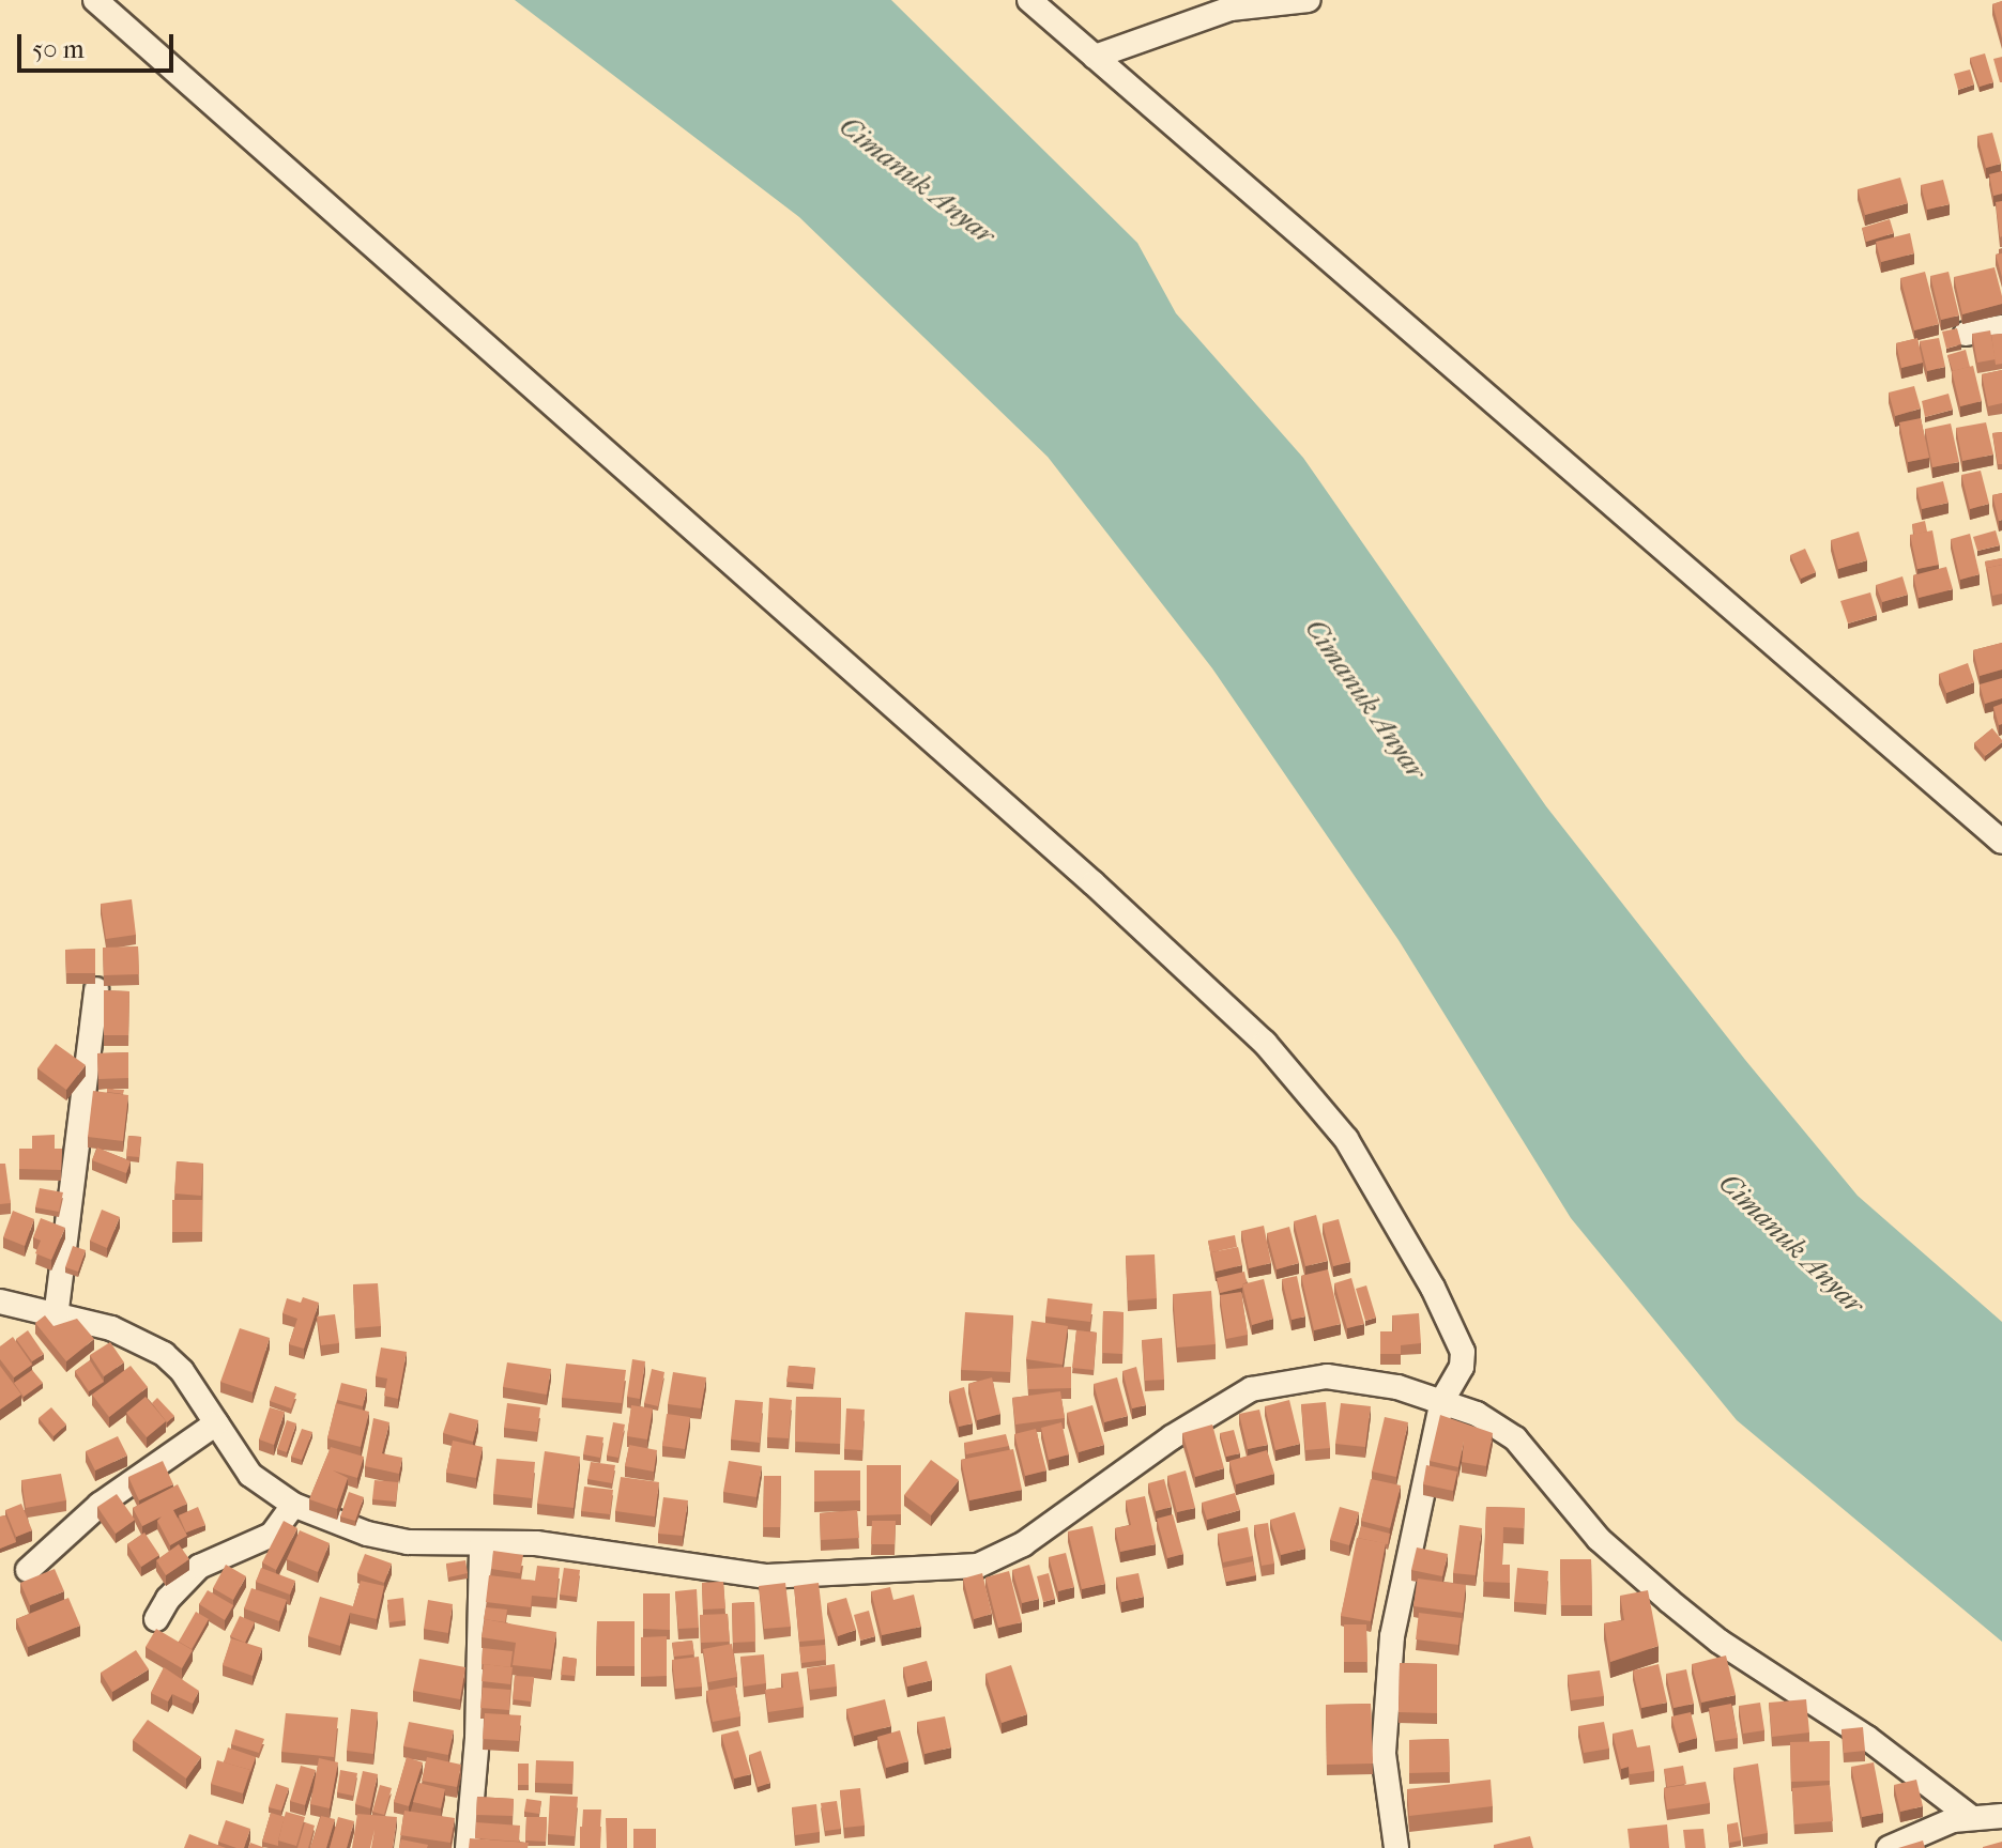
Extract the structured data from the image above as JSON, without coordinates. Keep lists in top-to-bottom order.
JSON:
{
  "water": ["Cimanuk Anyar"],
  "scale_bar": "50 m"
}
